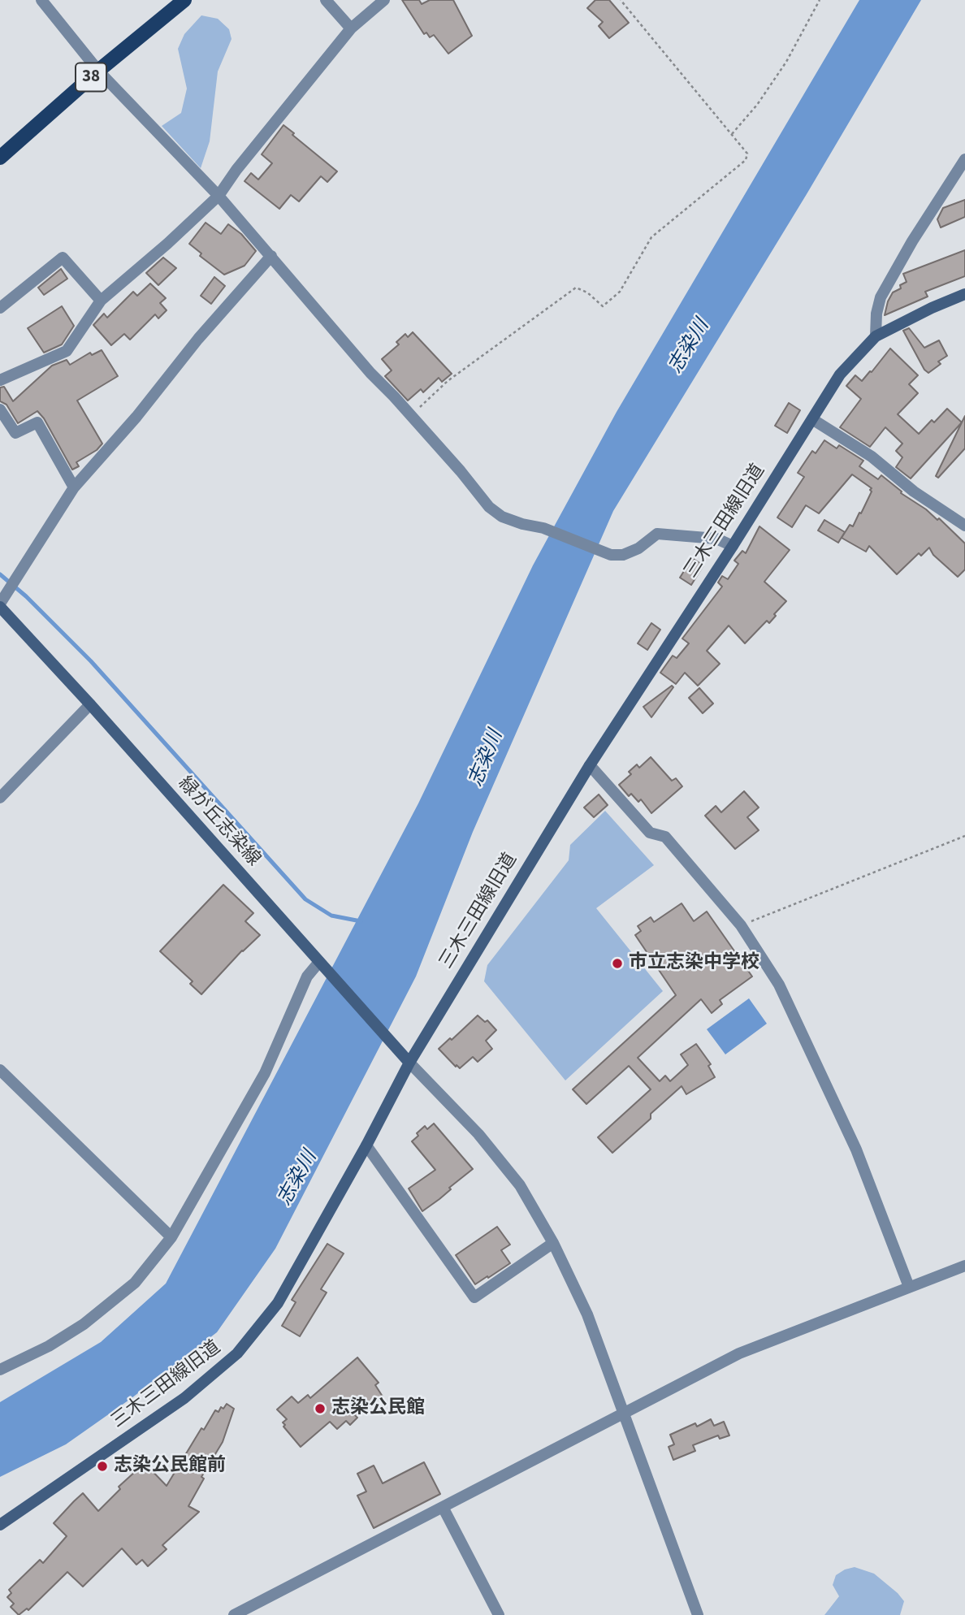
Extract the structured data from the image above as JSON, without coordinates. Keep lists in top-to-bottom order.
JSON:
{
  "streets": {
    "main road": ["38"],
    "street": ["三木三田線旧道", "緑が丘志染線"]
  },
  "crossings": [
    ["三木三田線旧道", "緑が丘志染線"]
  ],
  "water": ["志染川"],
  "places": ["市立志染中学校", "志染公民館", "志染公民館前"]
}
